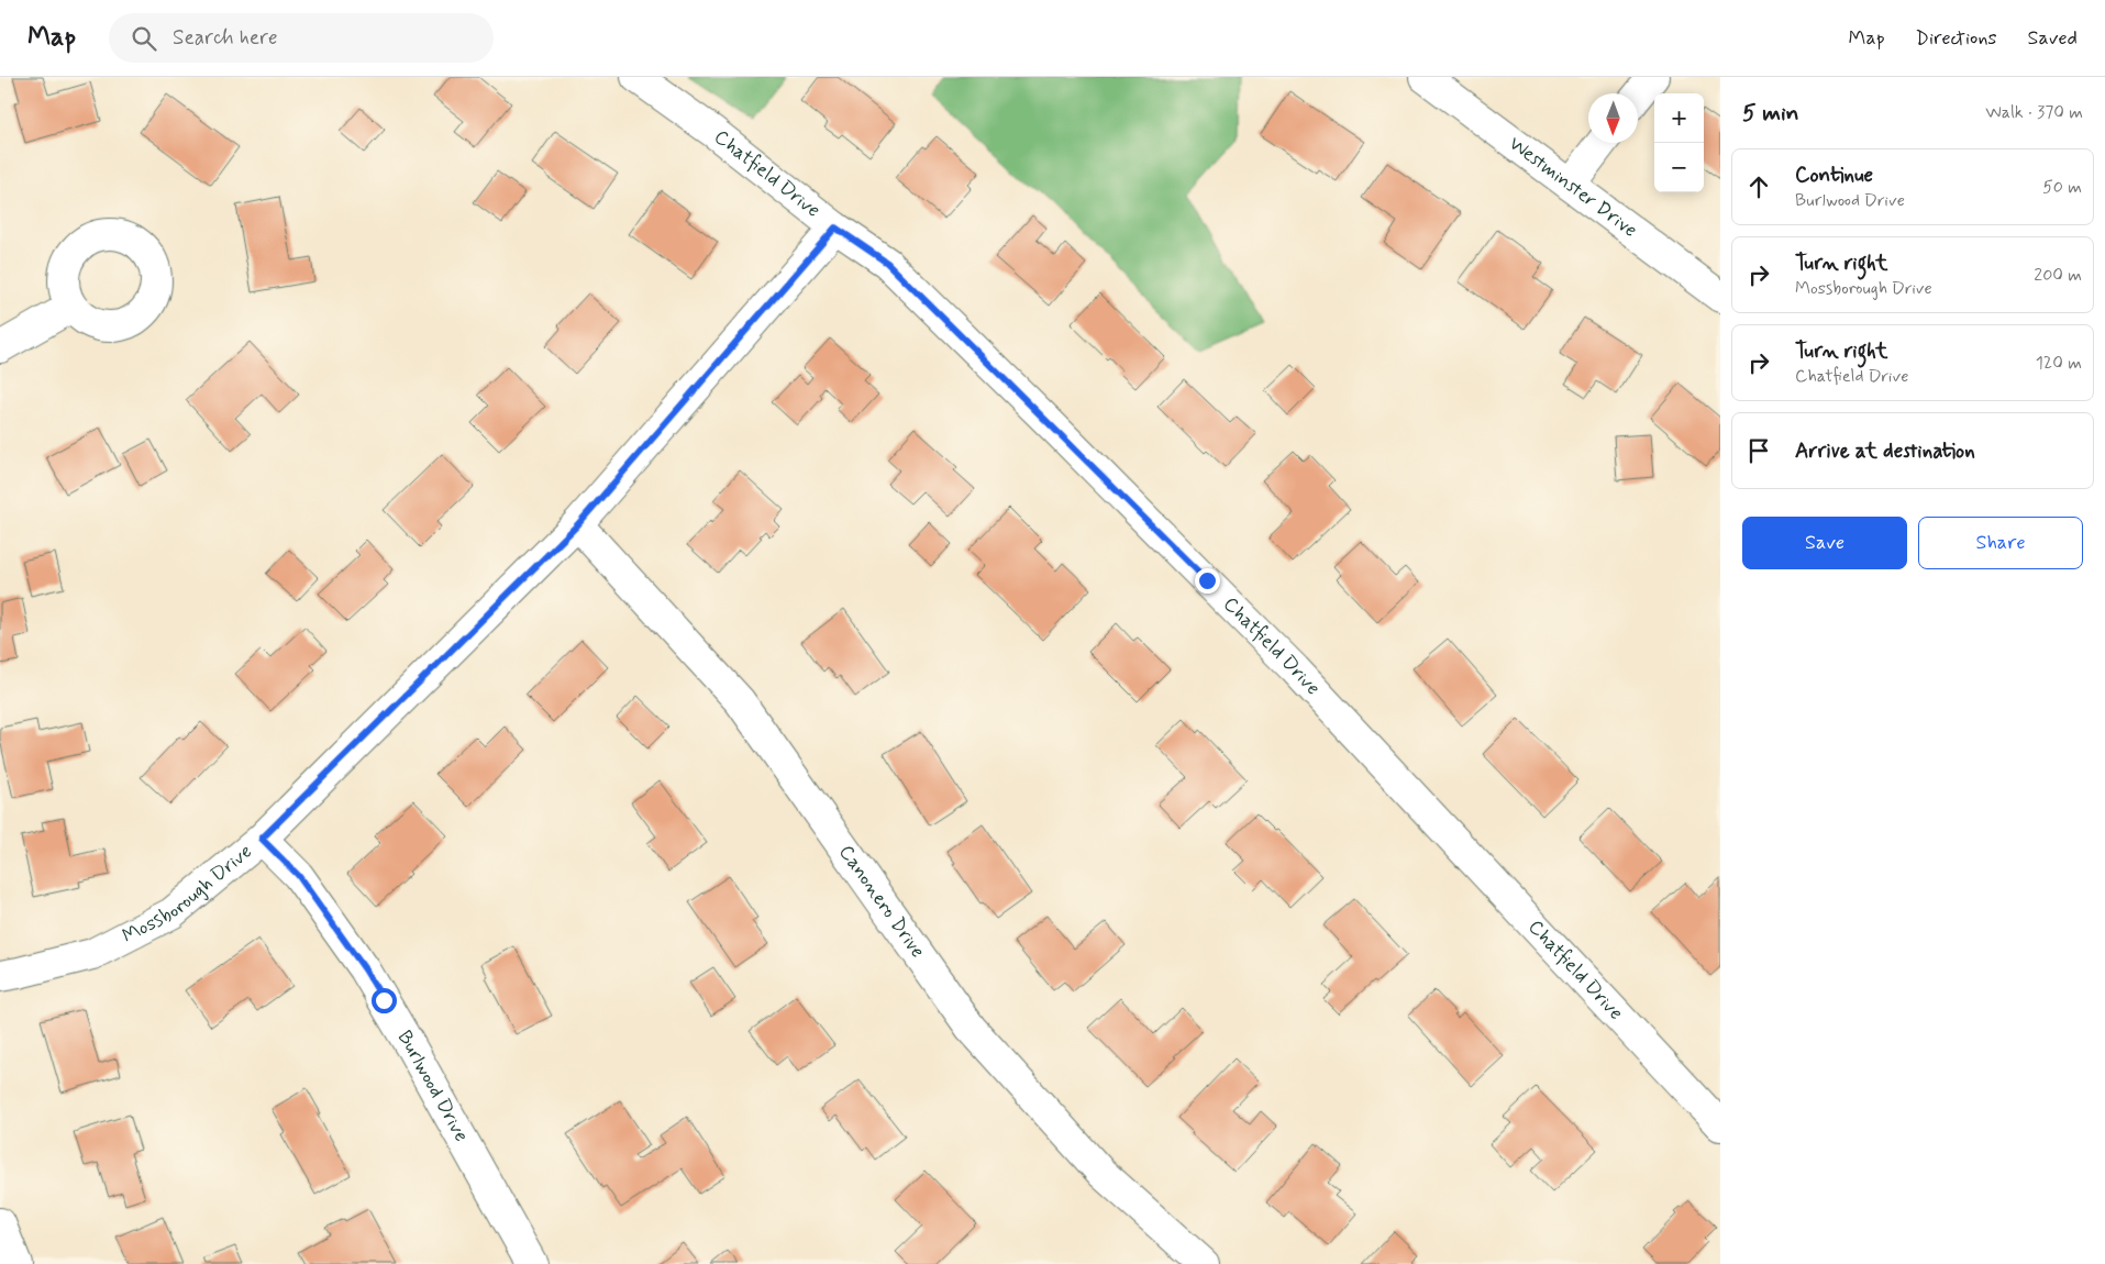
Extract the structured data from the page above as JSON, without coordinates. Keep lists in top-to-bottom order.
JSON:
{
  "streets": {
    "street": [
      "Chatfield Drive",
      "Westminster Drive",
      "Mossborough Drive",
      "Canonero Drive",
      "Burlwood Drive"
    ]
  },
  "crossings": [
    ["Chatfield Drive", "Mossborough Drive"],
    ["Mossborough Drive", "Canonero Drive"],
    ["Mossborough Drive", "Burlwood Drive"]
  ],
  "north": "bottom",
  "page": {
    "header": "Map",
    "search": "Search here",
    "nav": ["Map", "Directions", "Saved"],
    "heading": ["5 min", "Walk · 370 m"],
    "map_buttons": ["+", "−"],
    "list": [
      ["Continue", "Burlwood Drive", "50 m"],
      ["Turn right", "Mossborough Drive", "200 m"],
      ["Turn right", "Chatfield Drive", "120 m"],
      "Arrive at destination"
    ],
    "buttons": ["Save", "Share"]
  }
}
